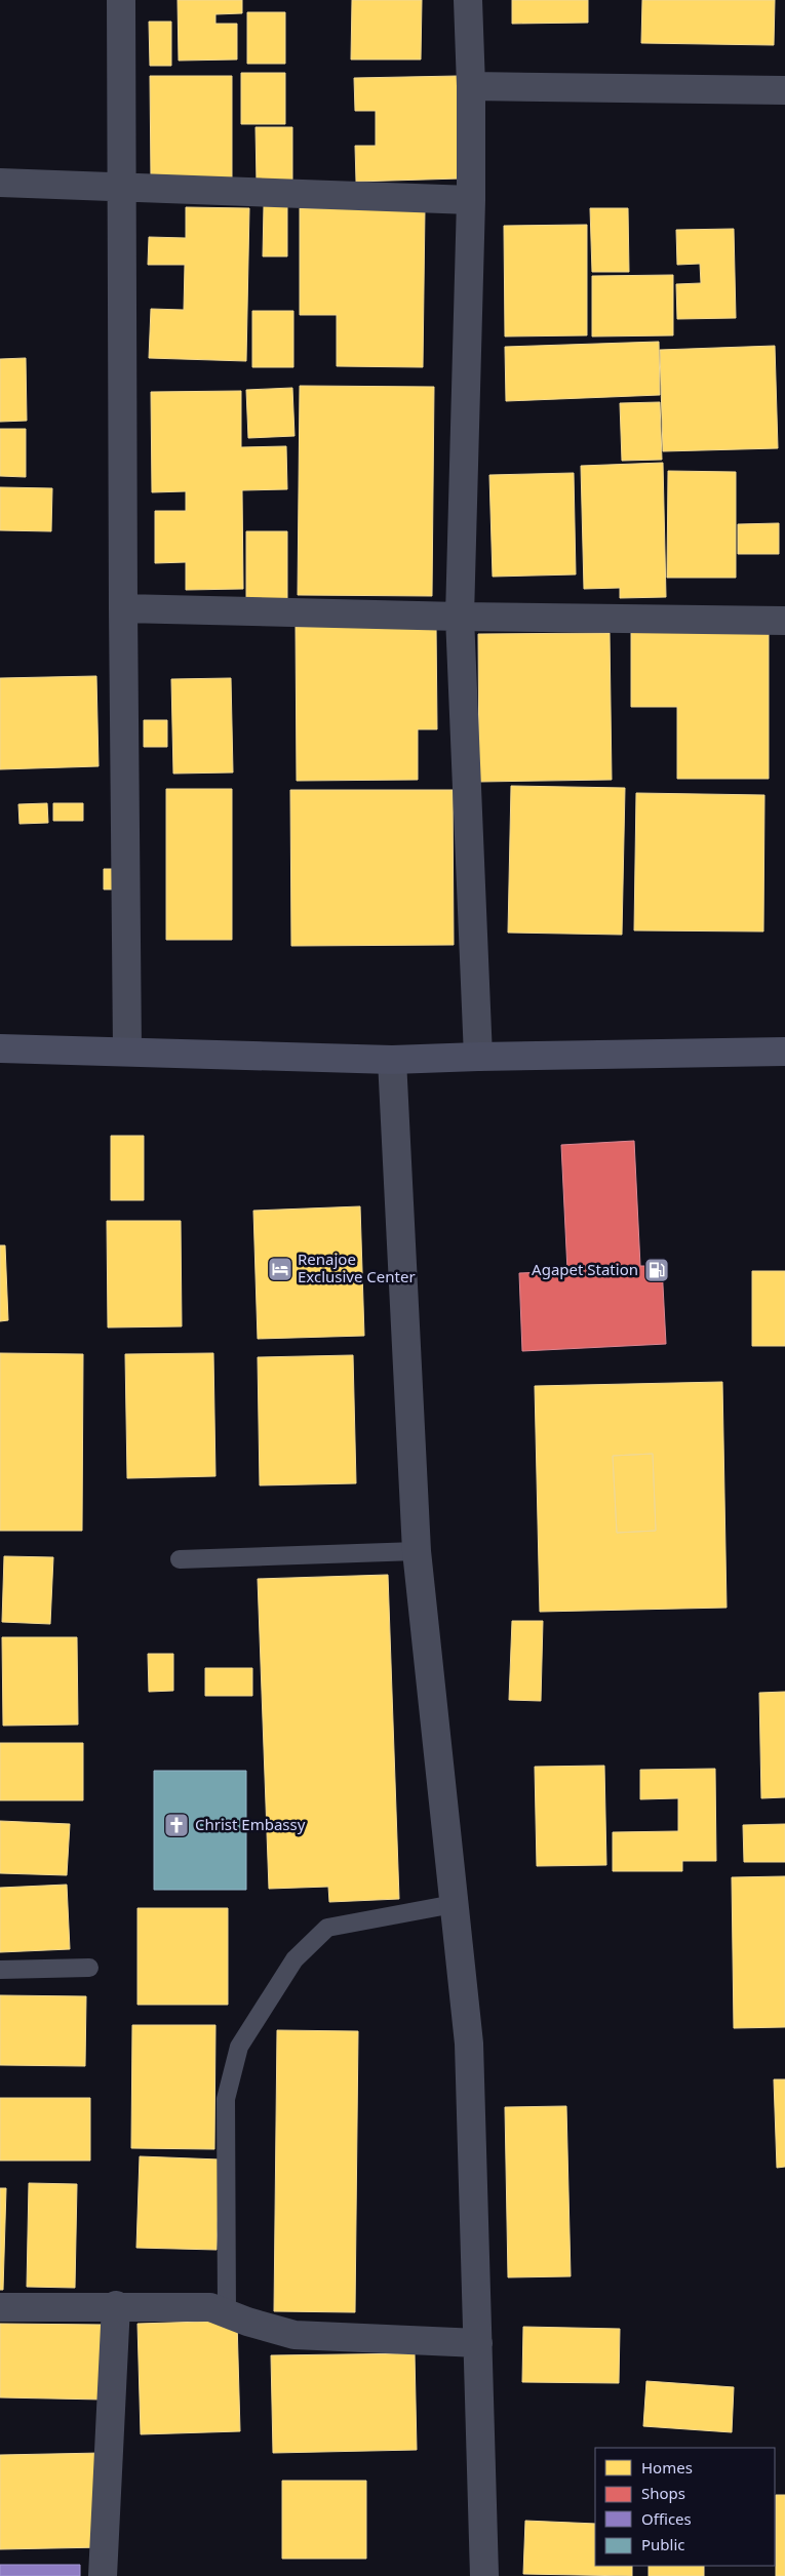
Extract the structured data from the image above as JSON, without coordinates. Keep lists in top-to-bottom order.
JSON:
{
  "places": {
    "hotel": ["Renajoe Exclusive Center"],
    "fuel station": ["Agapet Station"],
    "church": ["Christ Embassy"]
  },
  "legend": [
    "Homes",
    "Shops",
    "Offices",
    "Public"
  ]
}
